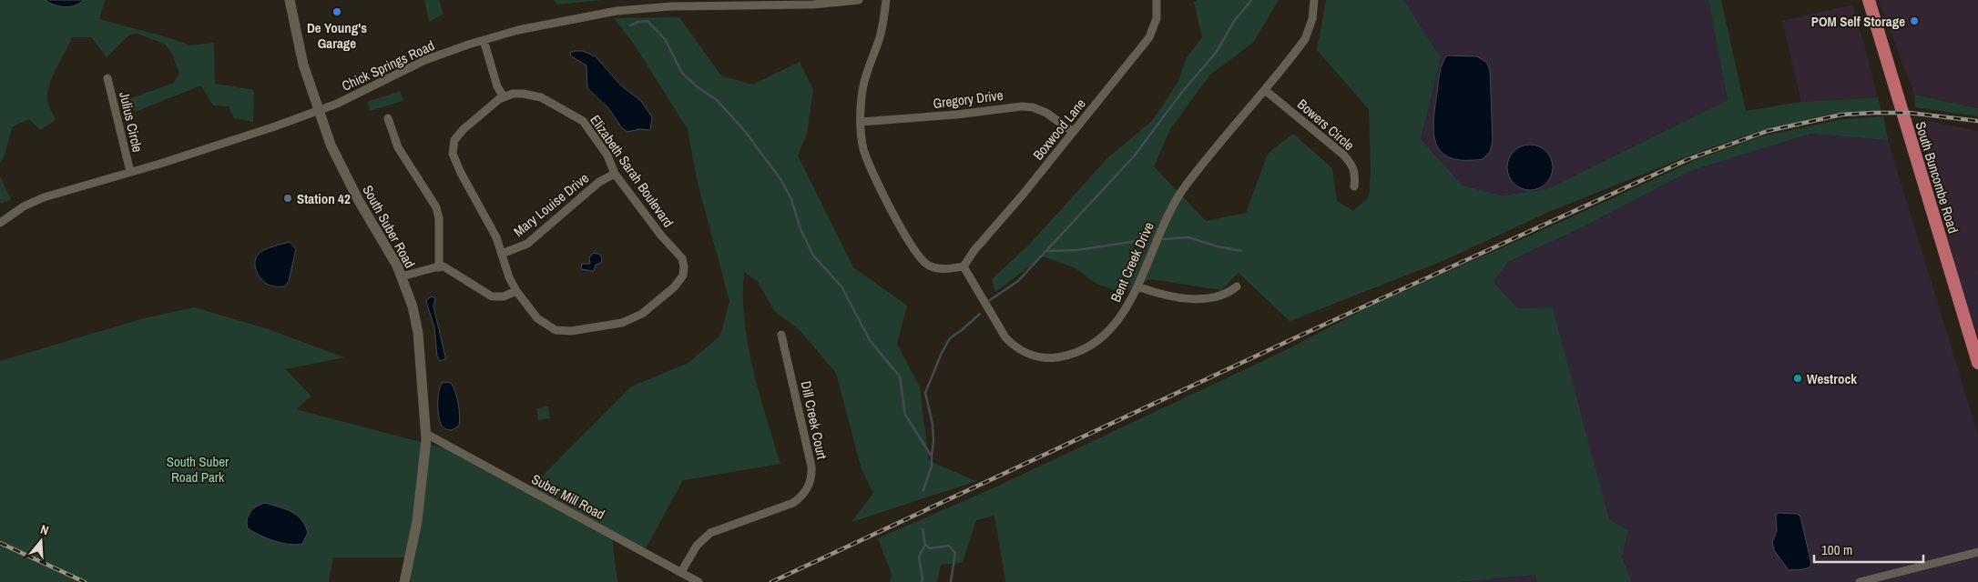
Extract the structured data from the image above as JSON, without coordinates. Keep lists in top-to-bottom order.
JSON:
{
  "streets": {
    "main road": ["South Buncombe Road"],
    "street": [
      "Chick Springs Road",
      "Gregory Drive",
      "Julius Circle",
      "Bowers Circle",
      "Boxwood Lane",
      "Elizabeth Sarah Boulevard",
      "Mary Louise Drive",
      "South Suber Road",
      "Bent Creek Drive",
      "Dill Creek Court",
      "Suber Mill Road"
    ]
  },
  "crossings": [
    ["Chick Springs Road", "Julius Circle"],
    ["Chick Springs Road", "South Suber Road"],
    ["Gregory Drive", "Boxwood Lane"],
    ["Bowers Circle", "Bent Creek Drive"],
    ["Boxwood Lane", "Bent Creek Drive"],
    ["Elizabeth Sarah Boulevard", "Mary Louise Drive"],
    ["South Suber Road", "Suber Mill Road"],
    ["Dill Creek Court", "Suber Mill Road"]
  ],
  "parks": ["South Suber Road Park"],
  "places": [
    "De Young's Garage",
    "POM Self Storage",
    "Station 42",
    "Westrock"
  ],
  "scale_bar": "100 m",
  "north": "top"
}
